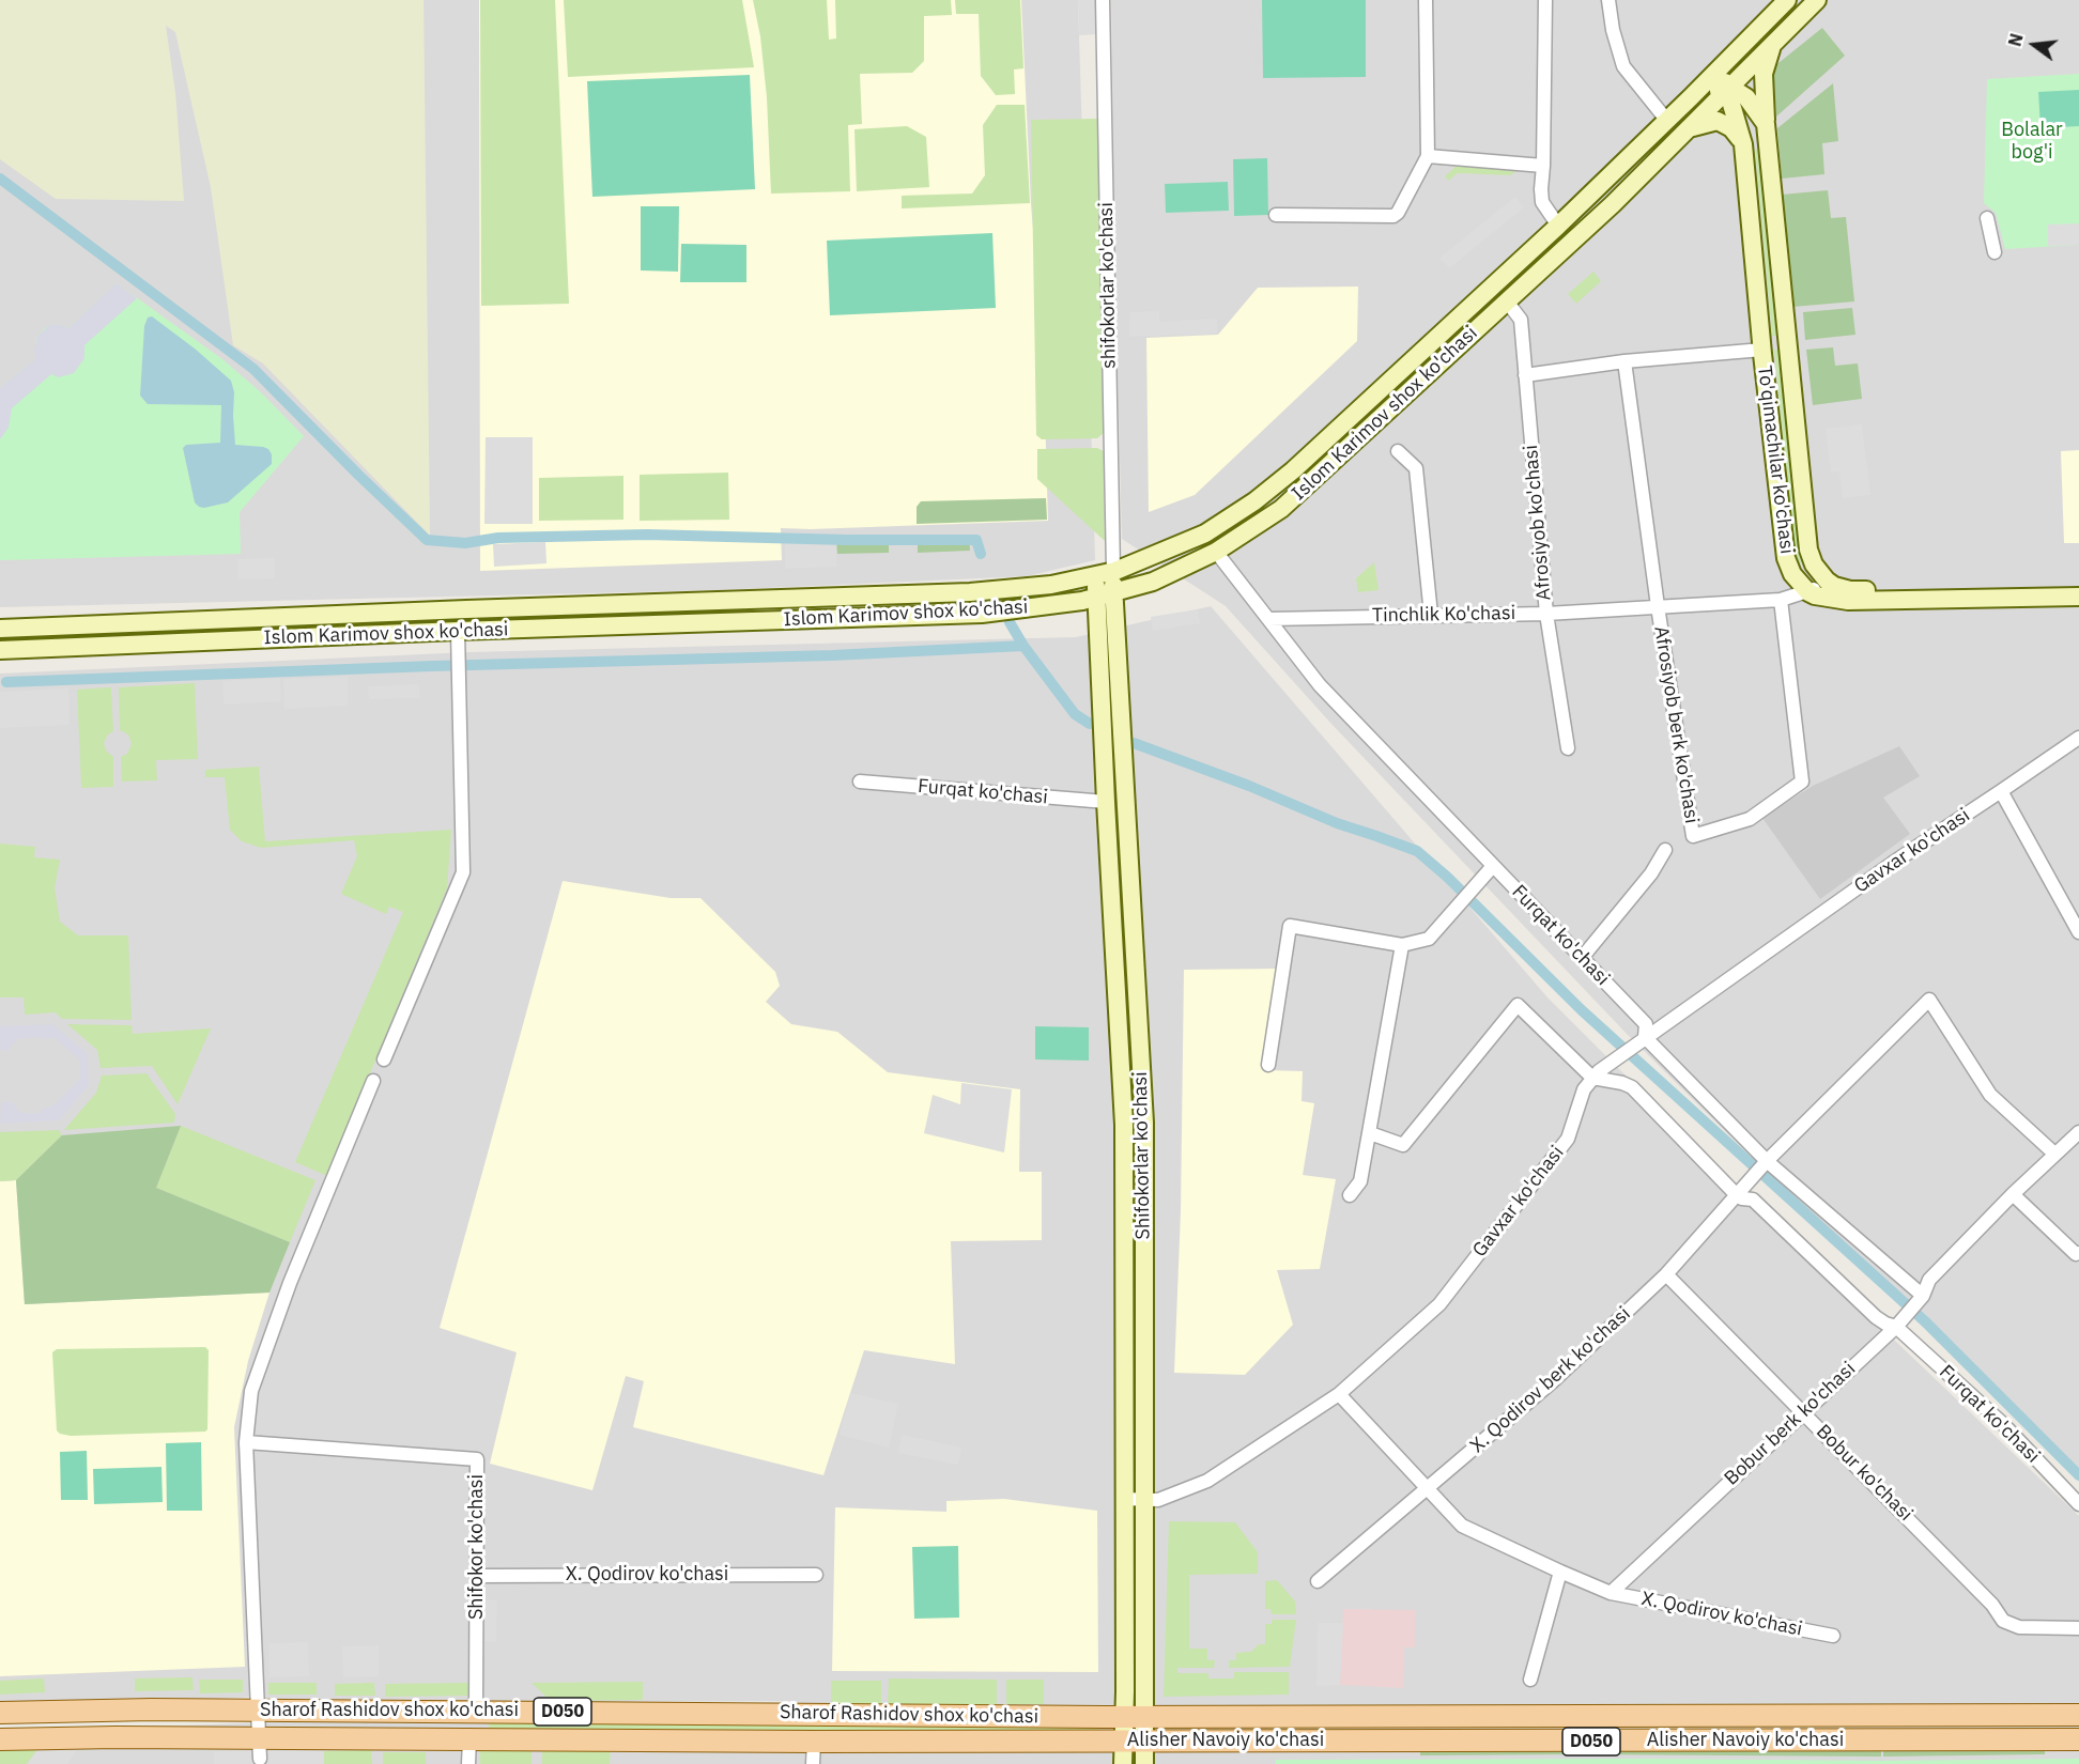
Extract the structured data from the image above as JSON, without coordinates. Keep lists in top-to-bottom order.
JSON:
{
  "streets": {
    "main road": [
      "Islom Karimov shox ko'chasi",
      "To'qimachilar ko'chasi",
      "Shifokorlar ko'chasi",
      "Sharof Rashidov shox ko'chasi",
      "D050",
      "Alisher Navoiy ko'chasi"
    ],
    "street": [
      "shifokorlar ko'chasi",
      "Afrosiyob ko'chasi",
      "Tinchlik Ko'chasi",
      "Afrosiyob berk ko'chasi",
      "Furqat ko'chasi",
      "Gavxar ko'chasi",
      "X. Qodirov berk ko'chasi",
      "Bobur berk ko'chasi",
      "Bobur ko'chasi",
      "Shifokor ko'chasi",
      "X. Qodirov ko'chasi"
    ]
  },
  "crossings": [
    ["shifokorlar ko'chasi", "Islom Karimov shox ko'chasi"],
    ["shifokorlar ko'chasi", "Shifokorlar ko'chasi"],
    ["Islom Karimov shox ko'chasi", "To'qimachilar ko'chasi"],
    ["Islom Karimov shox ko'chasi", "Afrosiyob ko'chasi"],
    ["Islom Karimov shox ko'chasi", "Furqat ko'chasi"],
    ["Islom Karimov shox ko'chasi", "Shifokorlar ko'chasi"],
    ["Afrosiyob ko'chasi", "Tinchlik Ko'chasi"],
    ["Tinchlik Ko'chasi", "Afrosiyob berk ko'chasi"],
    ["Tinchlik Ko'chasi", "Furqat ko'chasi"],
    ["Furqat ko'chasi", "Gavxar ko'chasi"],
    ["Furqat ko'chasi", "Shifokorlar ko'chasi"],
    ["Furqat ko'chasi", "X. Qodirov berk ko'chasi"],
    ["Furqat ko'chasi", "Bobur berk ko'chasi"],
    ["Gavxar ko'chasi", "Shifokorlar ko'chasi"],
    ["Shifokorlar ko'chasi", "Sharof Rashidov shox ko'chasi"],
    ["Shifokorlar ko'chasi", "Alisher Navoiy ko'chasi"],
    ["X. Qodirov berk ko'chasi", "Bobur berk ko'chasi"],
    ["X. Qodirov berk ko'chasi", "Bobur ko'chasi"],
    ["Bobur berk ko'chasi", "Bobur ko'chasi"],
    ["Bobur berk ko'chasi", "X. Qodirov ko'chasi"],
    ["Shifokor ko'chasi", "X. Qodirov ko'chasi"],
    ["Shifokor ko'chasi", "Sharof Rashidov shox ko'chasi"],
    ["Sharof Rashidov shox ko'chasi", "Alisher Navoiy ko'chasi"]
  ],
  "parks": ["Bolalar bog'i"],
  "north": "left"
}
